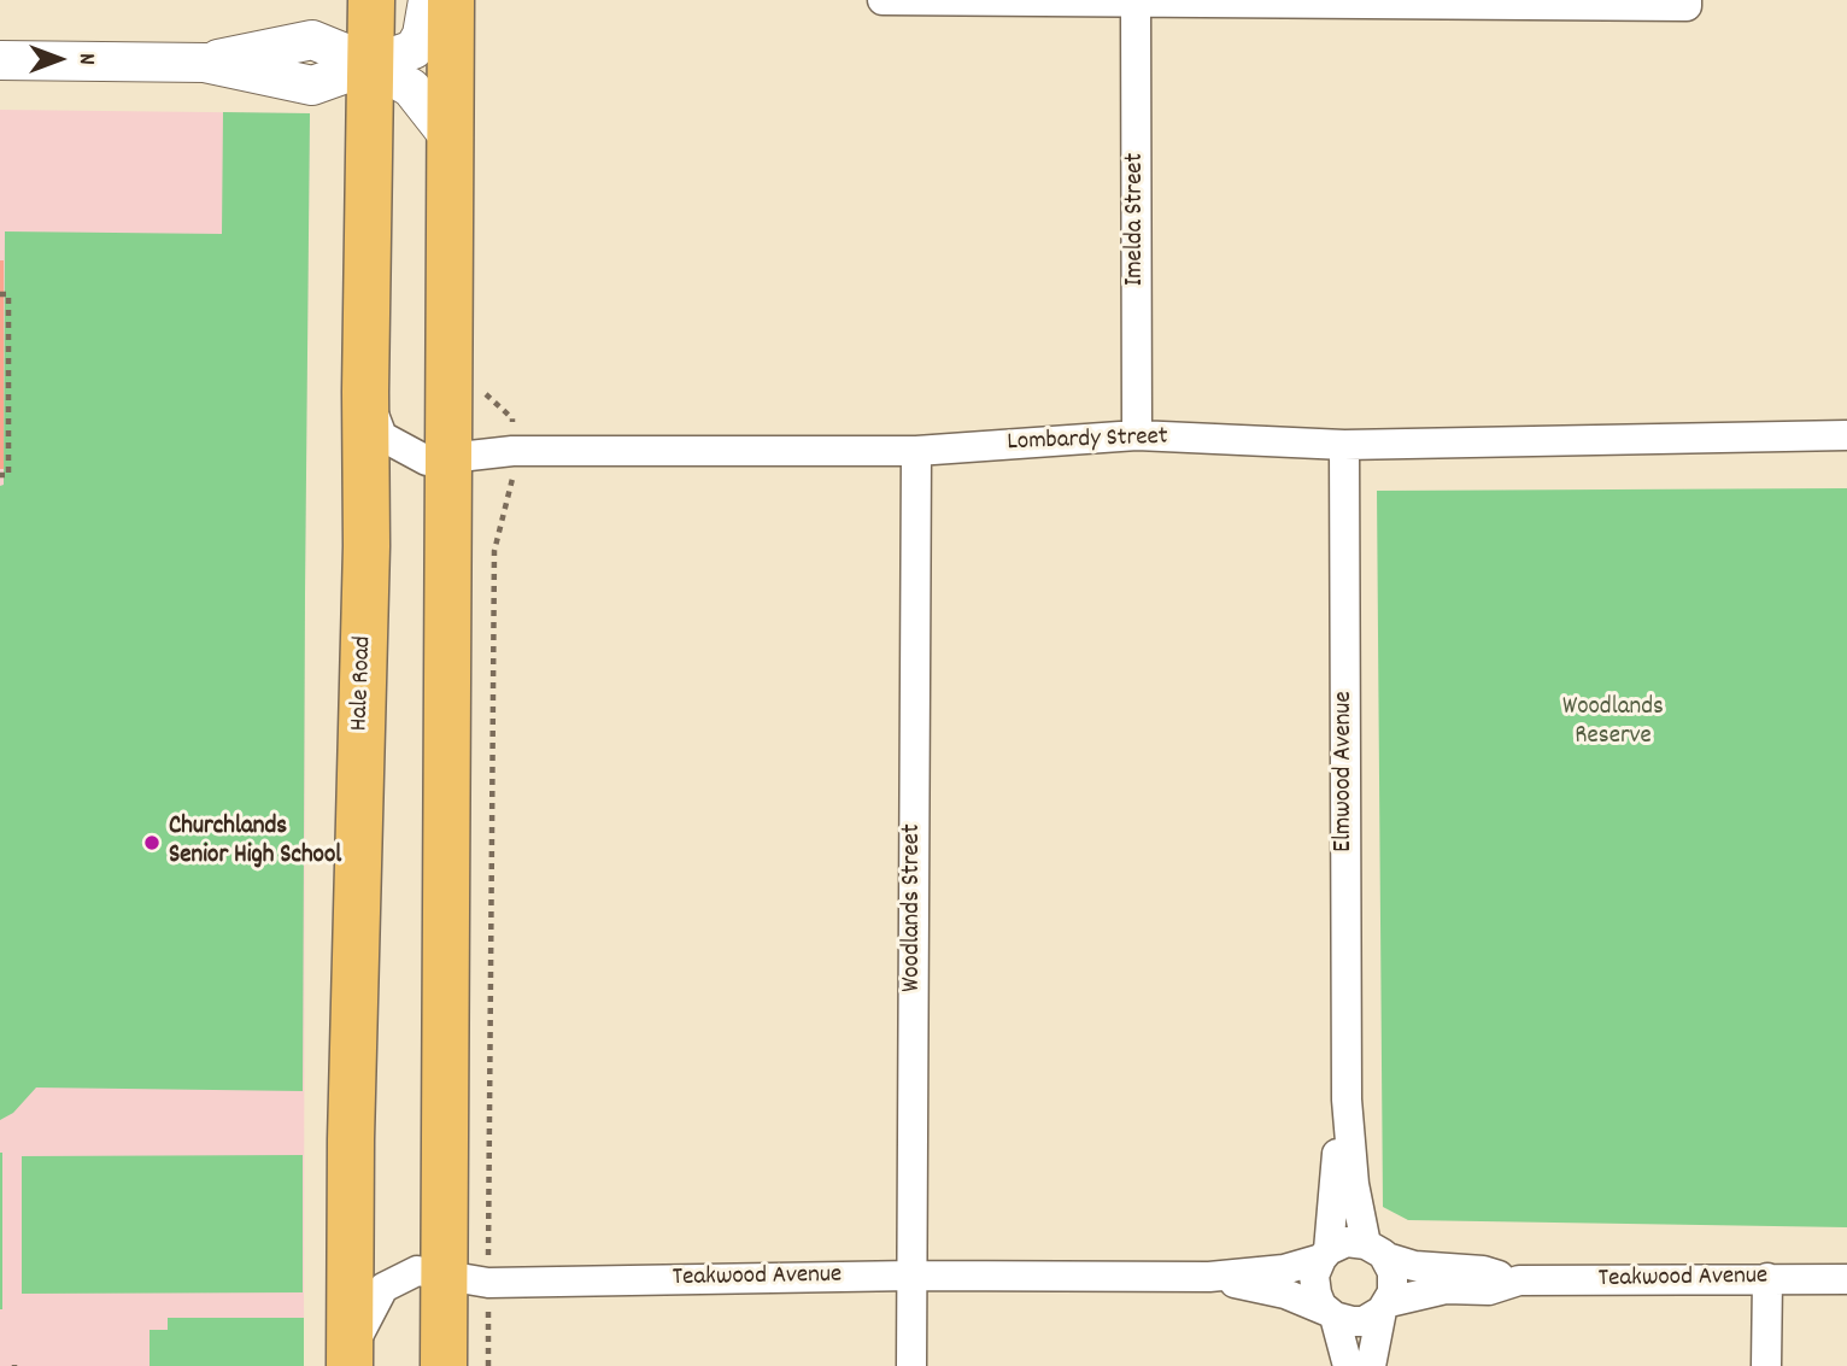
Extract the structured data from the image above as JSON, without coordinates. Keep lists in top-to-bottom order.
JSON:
{
  "streets": {
    "main road": ["Hale Road"],
    "street": [
      "Imelda Street",
      "Lombardy Street",
      "Elmwood Avenue",
      "Woodlands Street",
      "Teakwood Avenue"
    ]
  },
  "crossings": [
    ["Imelda Street", "Lombardy Street"],
    ["Lombardy Street", "Hale Road"],
    ["Lombardy Street", "Elmwood Avenue"],
    ["Lombardy Street", "Woodlands Street"],
    ["Hale Road", "Teakwood Avenue"],
    ["Elmwood Avenue", "Teakwood Avenue"],
    ["Woodlands Street", "Teakwood Avenue"]
  ],
  "parks": ["Woodlands Reserve"],
  "places": ["Churchlands Senior High School"],
  "north": "right"
}
